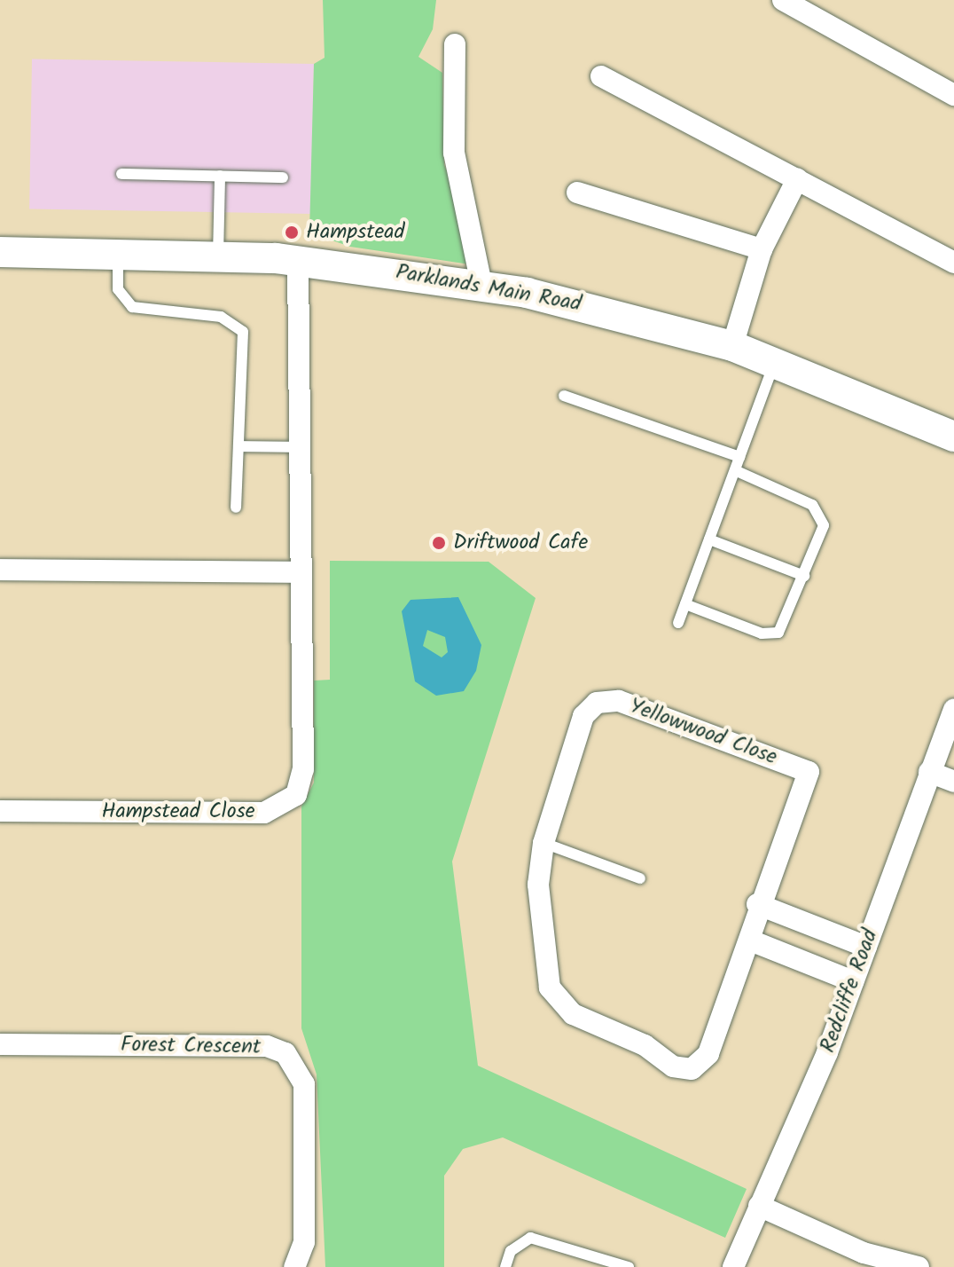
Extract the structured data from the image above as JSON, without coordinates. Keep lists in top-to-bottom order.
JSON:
{
  "streets": {
    "street": [
      "Parklands Main Road",
      "Yellowwood Close",
      "Hampstead Close",
      "Redcliffe Road",
      "Forest Crescent"
    ]
  },
  "crossings": [
    ["Parklands Main Road", "Hampstead Close"]
  ],
  "places": ["Hampstead", "Driftwood Cafe"]
}
